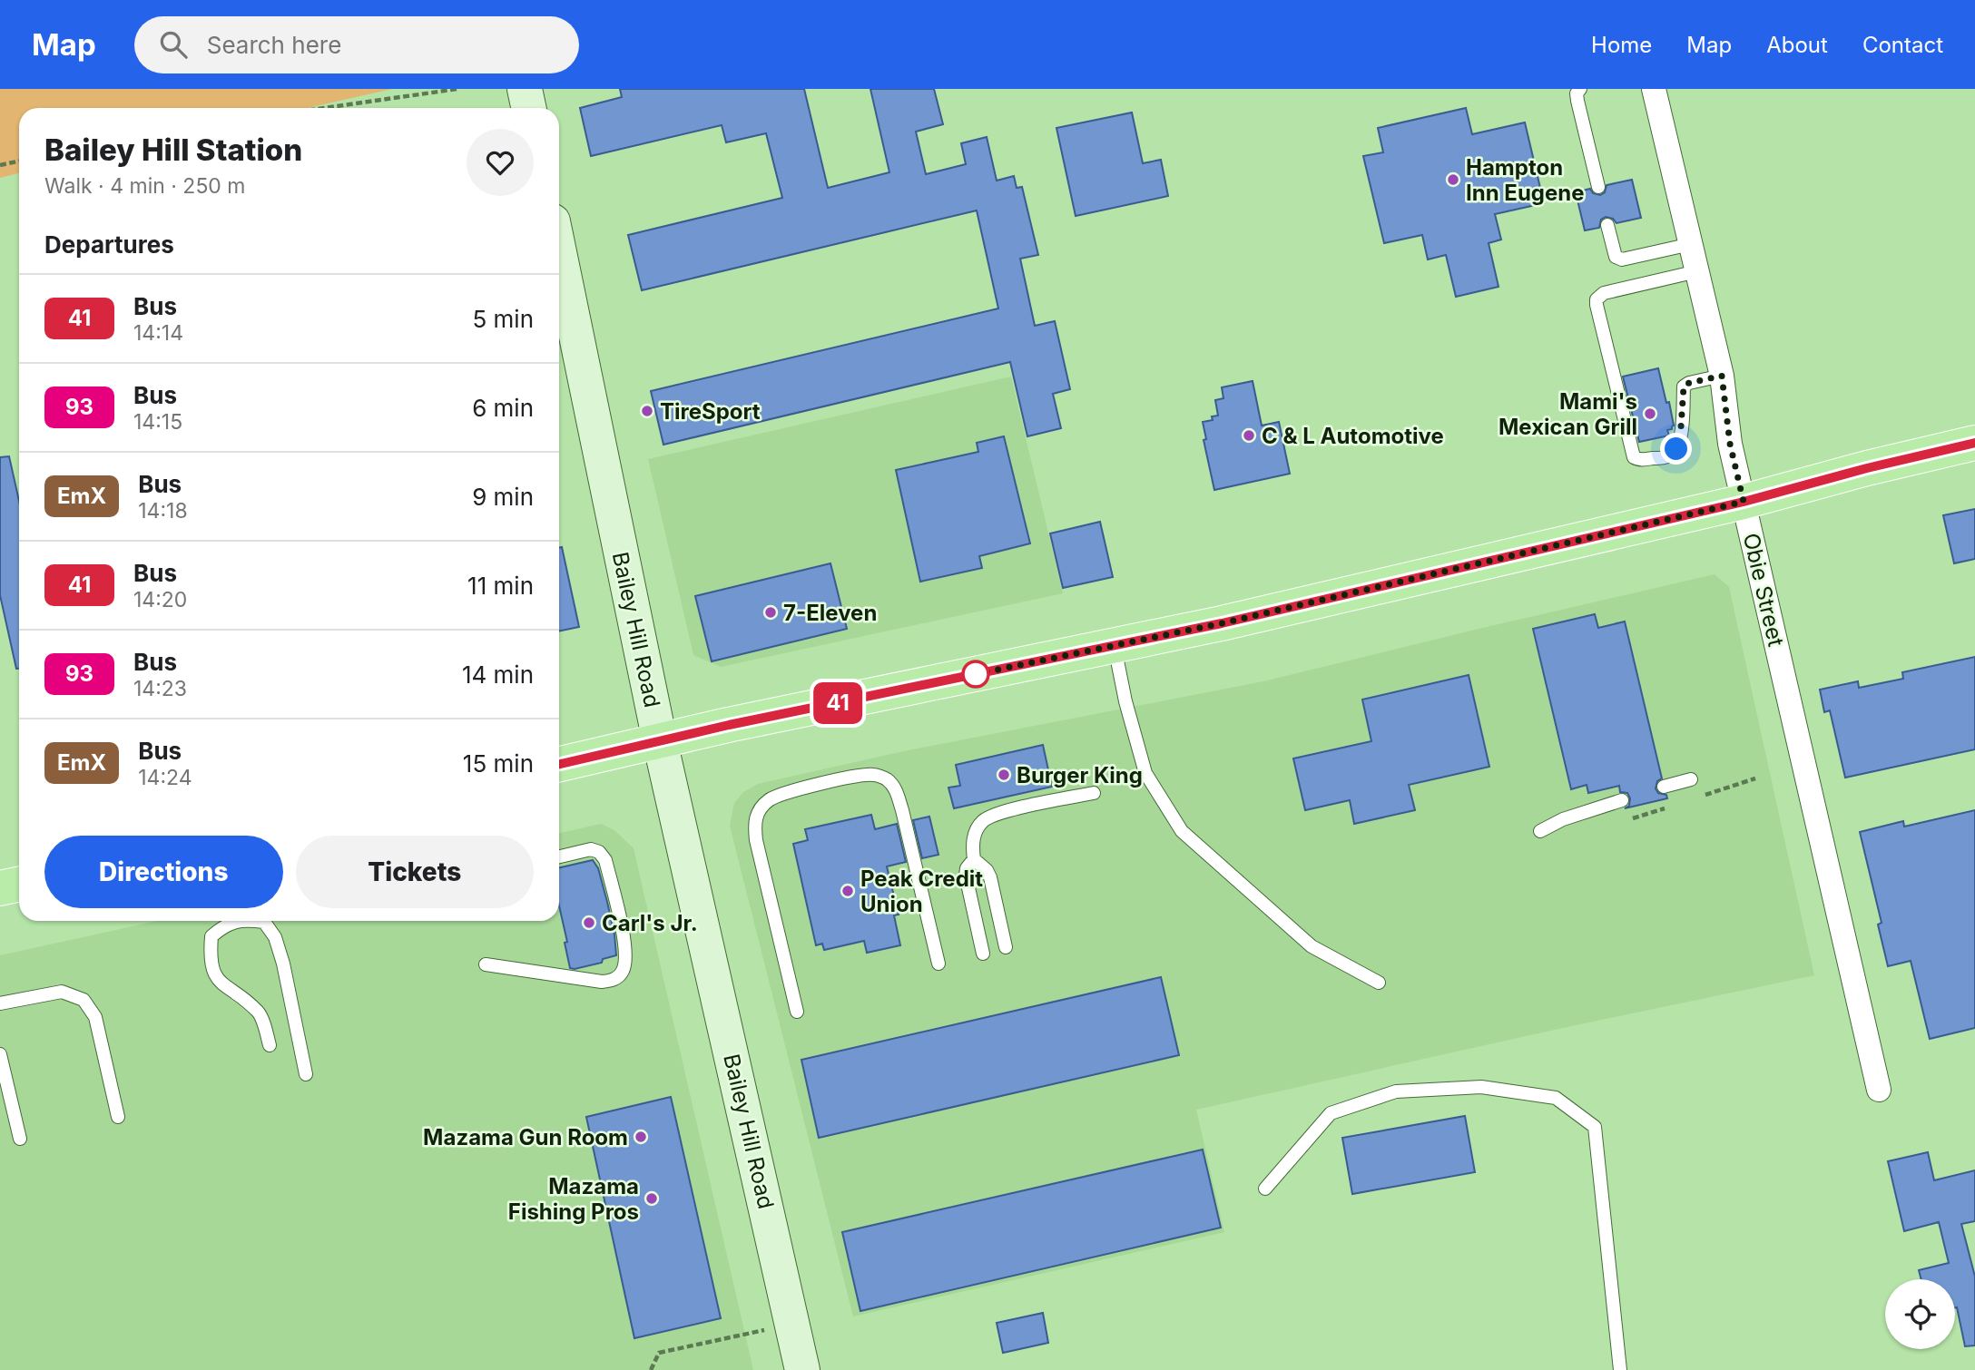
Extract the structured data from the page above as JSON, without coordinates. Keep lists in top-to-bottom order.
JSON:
{
  "streets": {
    "street": ["Obie Street", "Bailey Hill Road"]
  },
  "places": [
    "Hampton Inn Eugene",
    "TireSport",
    "Mami's Mexican Grill",
    "C & L Automotive",
    "7-Eleven",
    "Burger King",
    "Peak Credit Union",
    "Carl's Jr.",
    "Mazama Gun Room",
    "Mazama Fishing Pros"
  ],
  "lines": ["bus line 41"],
  "page": {
    "header": "Map",
    "search": "Search here",
    "nav": [
      "Home",
      "Map",
      "About",
      "Contact"
    ],
    "on_map": "41",
    "heading": [
      ["Bailey Hill Station", "Walk · 4 min · 250 m"],
      "Departures"
    ],
    "list": [
      {
        "mark": "41",
        "name": "Bus",
        "note": "14:14",
        "value": "5 min"
      },
      {
        "mark": "93",
        "name": "Bus",
        "note": "14:15",
        "value": "6 min"
      },
      {
        "mark": "EmX",
        "name": "Bus",
        "note": "14:18",
        "value": "9 min"
      },
      {
        "mark": "41",
        "name": "Bus",
        "note": "14:20",
        "value": "11 min"
      },
      {
        "mark": "93",
        "name": "Bus",
        "note": "14:23",
        "value": "14 min"
      },
      {
        "mark": "EmX",
        "name": "Bus",
        "note": "14:24",
        "value": "15 min"
      }
    ],
    "buttons": ["Directions", "Tickets"]
  }
}
